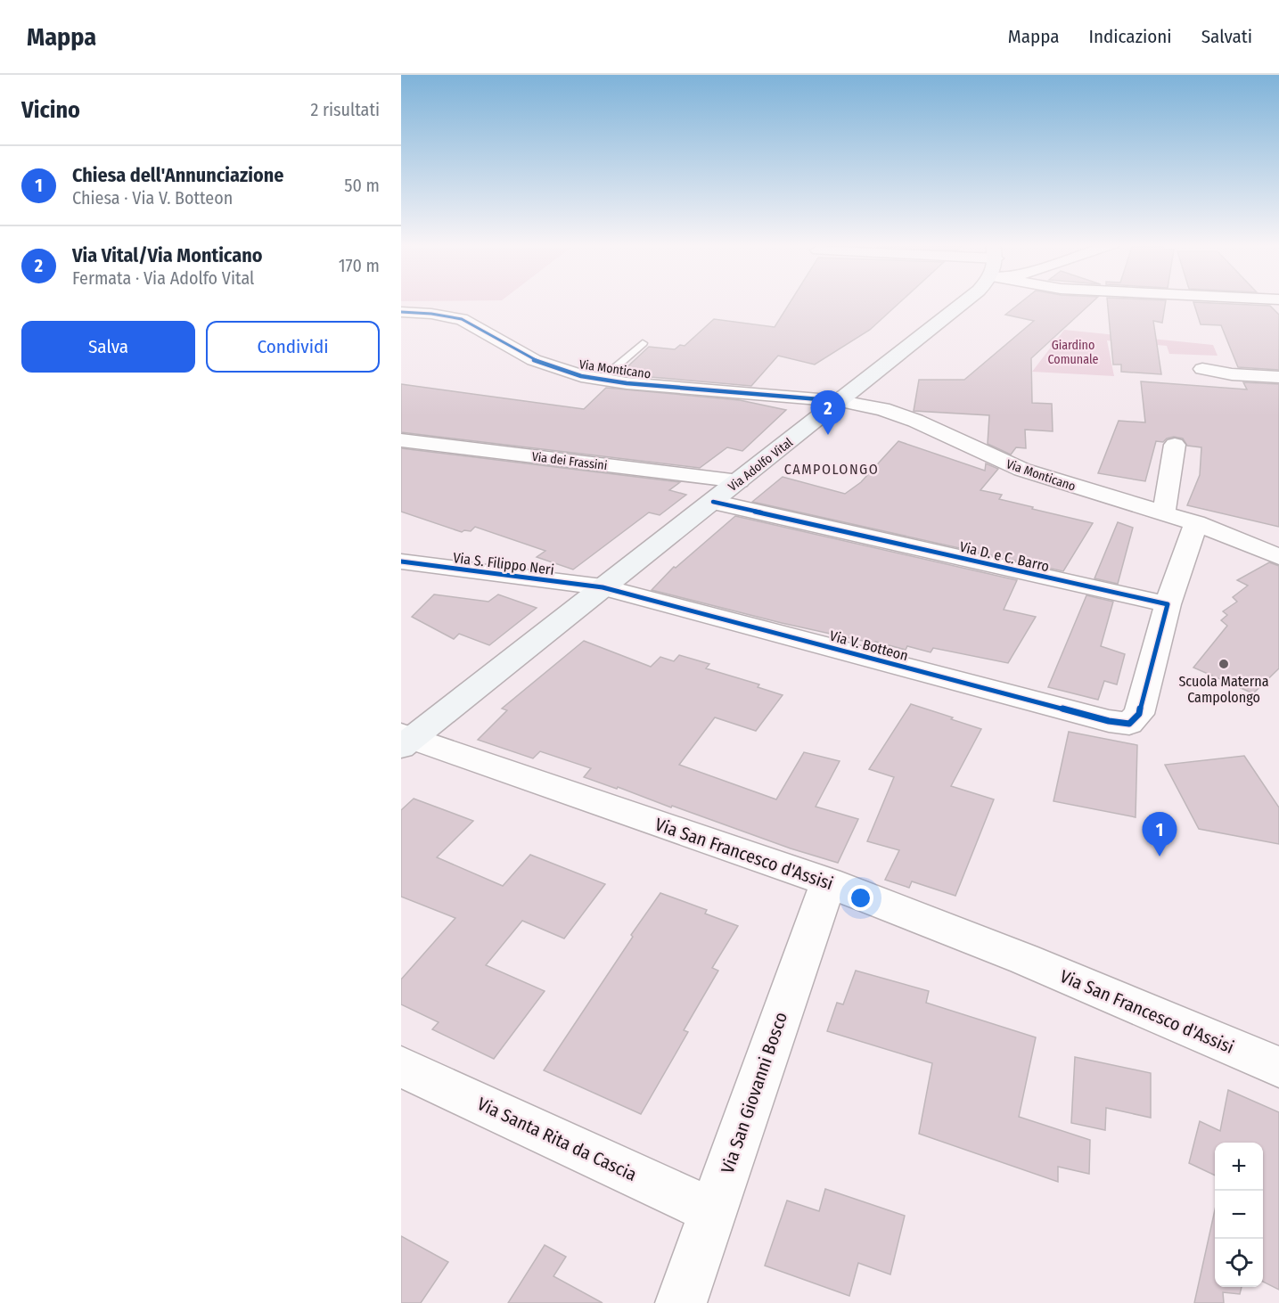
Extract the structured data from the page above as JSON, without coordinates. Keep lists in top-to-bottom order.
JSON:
{
  "streets": {
    "street": [
      "Via Monticano",
      "Via dei Frassini",
      "Via Adolfo Vital",
      "Via D. e C. Barro",
      "Via S. Filippo Neri",
      "Via V. Botteon",
      "Via San Francesco d'Assisi",
      "Via San Giovanni Bosco",
      "Via Santa Rita da Cascia"
    ]
  },
  "crossings": [
    ["Via Monticano", "Via Adolfo Vital"],
    ["Via dei Frassini", "Via Adolfo Vital"],
    ["Via Adolfo Vital", "Via D. e C. Barro"],
    ["Via Adolfo Vital", "Via S. Filippo Neri"],
    ["Via Adolfo Vital", "Via V. Botteon"],
    ["Via Adolfo Vital", "Via San Francesco d'Assisi"],
    ["Via D. e C. Barro", "Via V. Botteon"],
    ["Via S. Filippo Neri", "Via V. Botteon"],
    ["Via San Francesco d'Assisi", "Via San Giovanni Bosco"],
    ["Via San Giovanni Bosco", "Via Santa Rita da Cascia"]
  ],
  "districts": ["CAMPOLONGO"],
  "parks": ["Giardino Comunale"],
  "places": ["Scuola Materna Campolongo"],
  "page": {
    "header": "Mappa",
    "nav": ["Mappa", "Indicazioni", "Salvati"],
    "heading": ["Vicino", "2 risultati"],
    "list": [
      {
        "mark": "1",
        "name": "Chiesa dell'Annunciazione",
        "note": "Chiesa · Via V. Botteon",
        "value": "50 m"
      },
      {
        "mark": "2",
        "name": "Via Vital/Via Monticano",
        "note": "Fermata · Via Adolfo Vital",
        "value": "170 m"
      }
    ],
    "buttons": ["Salva", "Condividi"],
    "pins": ["2", "1"],
    "map_buttons": ["+", "−"]
  }
}
